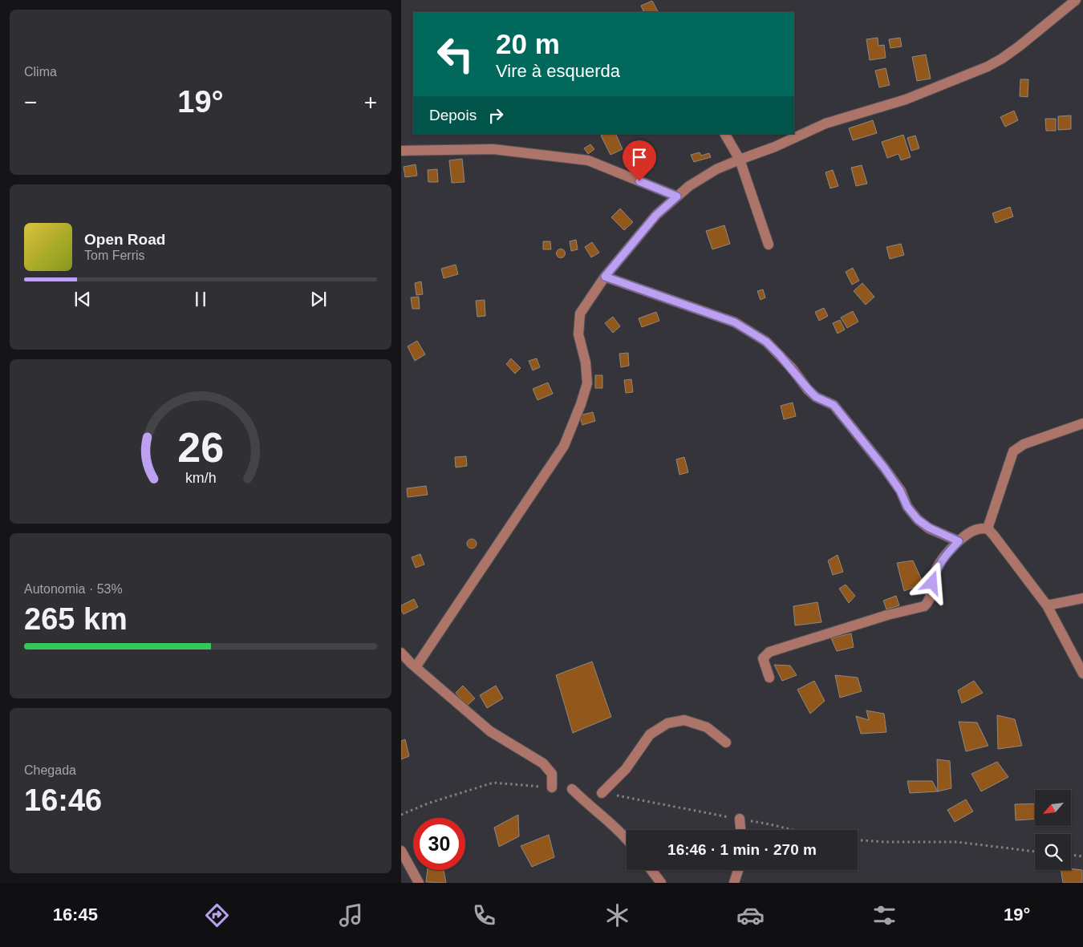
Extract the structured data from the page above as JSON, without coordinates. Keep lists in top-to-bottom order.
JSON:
{
  "north": "bottom left",
  "page": {
    "tile": [
      "Clima",
      ["Autonomia · 53%", "265 km"],
      ["Chegada", "16:46"]
    ],
    "turn": ["20 m", "Vire à esquerda"],
    "heat": ["−", "19°", "+"],
    "then": "Depois",
    "song": ["Open Road", "Tom Ferris"],
    "limit": "30",
    "trip": "16:46 · 1 min · 270 m",
    "tabs": ["16:45", "19°"],
    "gauge": ["26", "km/h"]
  }
}
